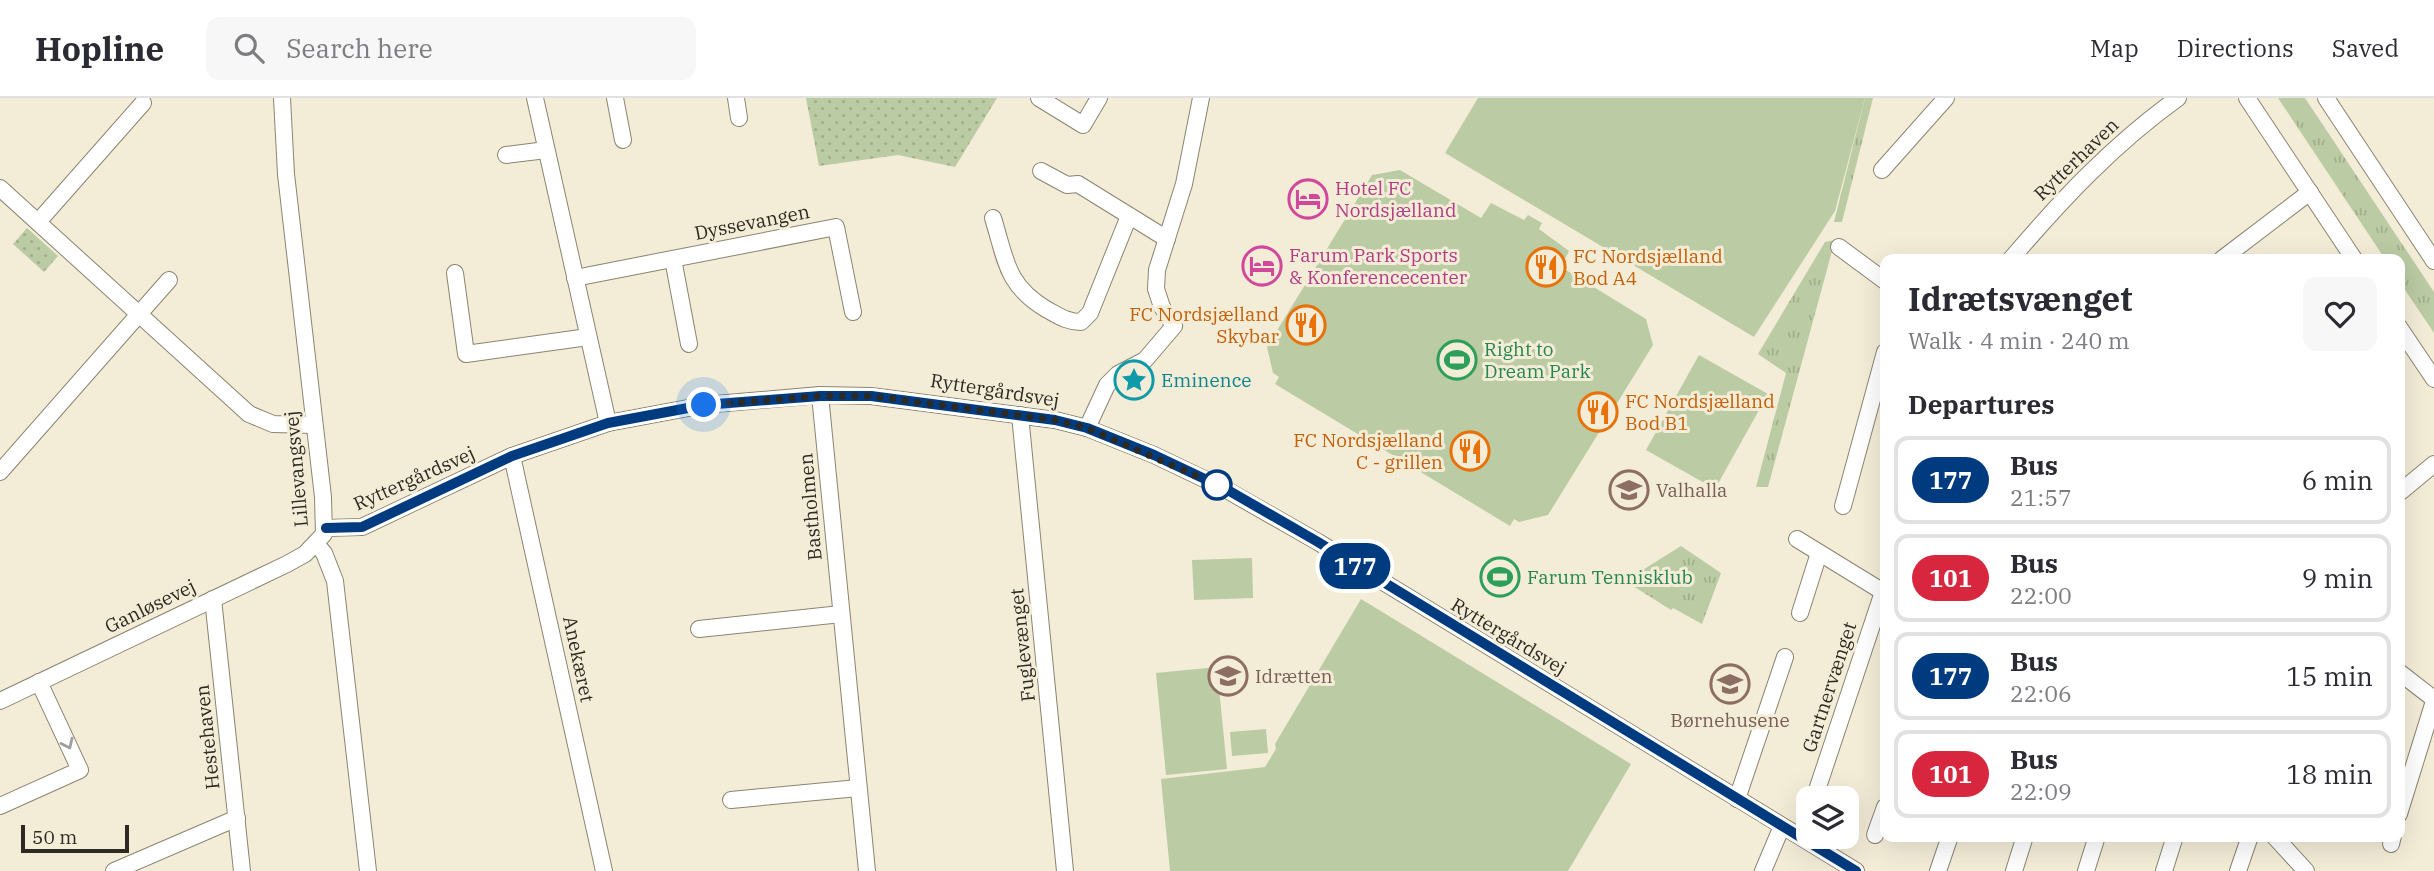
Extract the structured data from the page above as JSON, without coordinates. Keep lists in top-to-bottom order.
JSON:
{
  "streets": {
    "street": [
      "Rytterhaven",
      "Dyssevangen",
      "Ryttergårdsvej",
      "Lillevangsvej",
      "Bastholmen",
      "Ganløsevej",
      "Fuglevænget",
      "Anekæret",
      "Gartnervænget",
      "Hestehaven"
    ]
  },
  "crossings": [
    ["Ryttergårdsvej", "Lillevangsvej"],
    ["Ryttergårdsvej", "Bastholmen"],
    ["Ryttergårdsvej", "Fuglevænget"],
    ["Ryttergårdsvej", "Anekæret"],
    ["Lillevangsvej", "Ganløsevej"],
    ["Ganløsevej", "Hestehaven"]
  ],
  "places": {
    "hotel": ["Hotel FC Nordsjælland", "Farum Park Sports & Konferencecenter"],
    "restaurant": [
      "FC Nordsjælland Bod A4",
      "FC Nordsjælland Skybar",
      "FC Nordsjælland Bod B1",
      "FC Nordsjælland C - grillen"
    ],
    "sports": ["Right to Dream Park", "Farum Tennisklub"],
    "place": ["Eminence"],
    "school or university": ["Valhalla", "Idrætten", "Børnehusene"]
  },
  "lines": ["bus line 177"],
  "scale_bar": "50 m",
  "page": {
    "header": "Hopline",
    "search": "Search here",
    "nav": ["Map", "Directions", "Saved"],
    "on_map": "177",
    "heading": [
      ["Idrætsvænget", "Walk · 4 min · 240 m"],
      "Departures"
    ],
    "list": [
      {
        "mark": "177",
        "name": "Bus",
        "note": "21:57",
        "value": "6 min"
      },
      {
        "mark": "101",
        "name": "Bus",
        "note": "22:00",
        "value": "9 min"
      },
      {
        "mark": "177",
        "name": "Bus",
        "note": "22:06",
        "value": "15 min"
      },
      {
        "mark": "101",
        "name": "Bus",
        "note": "22:09",
        "value": "18 min"
      }
    ],
    "scale": "50 m"
  }
}
